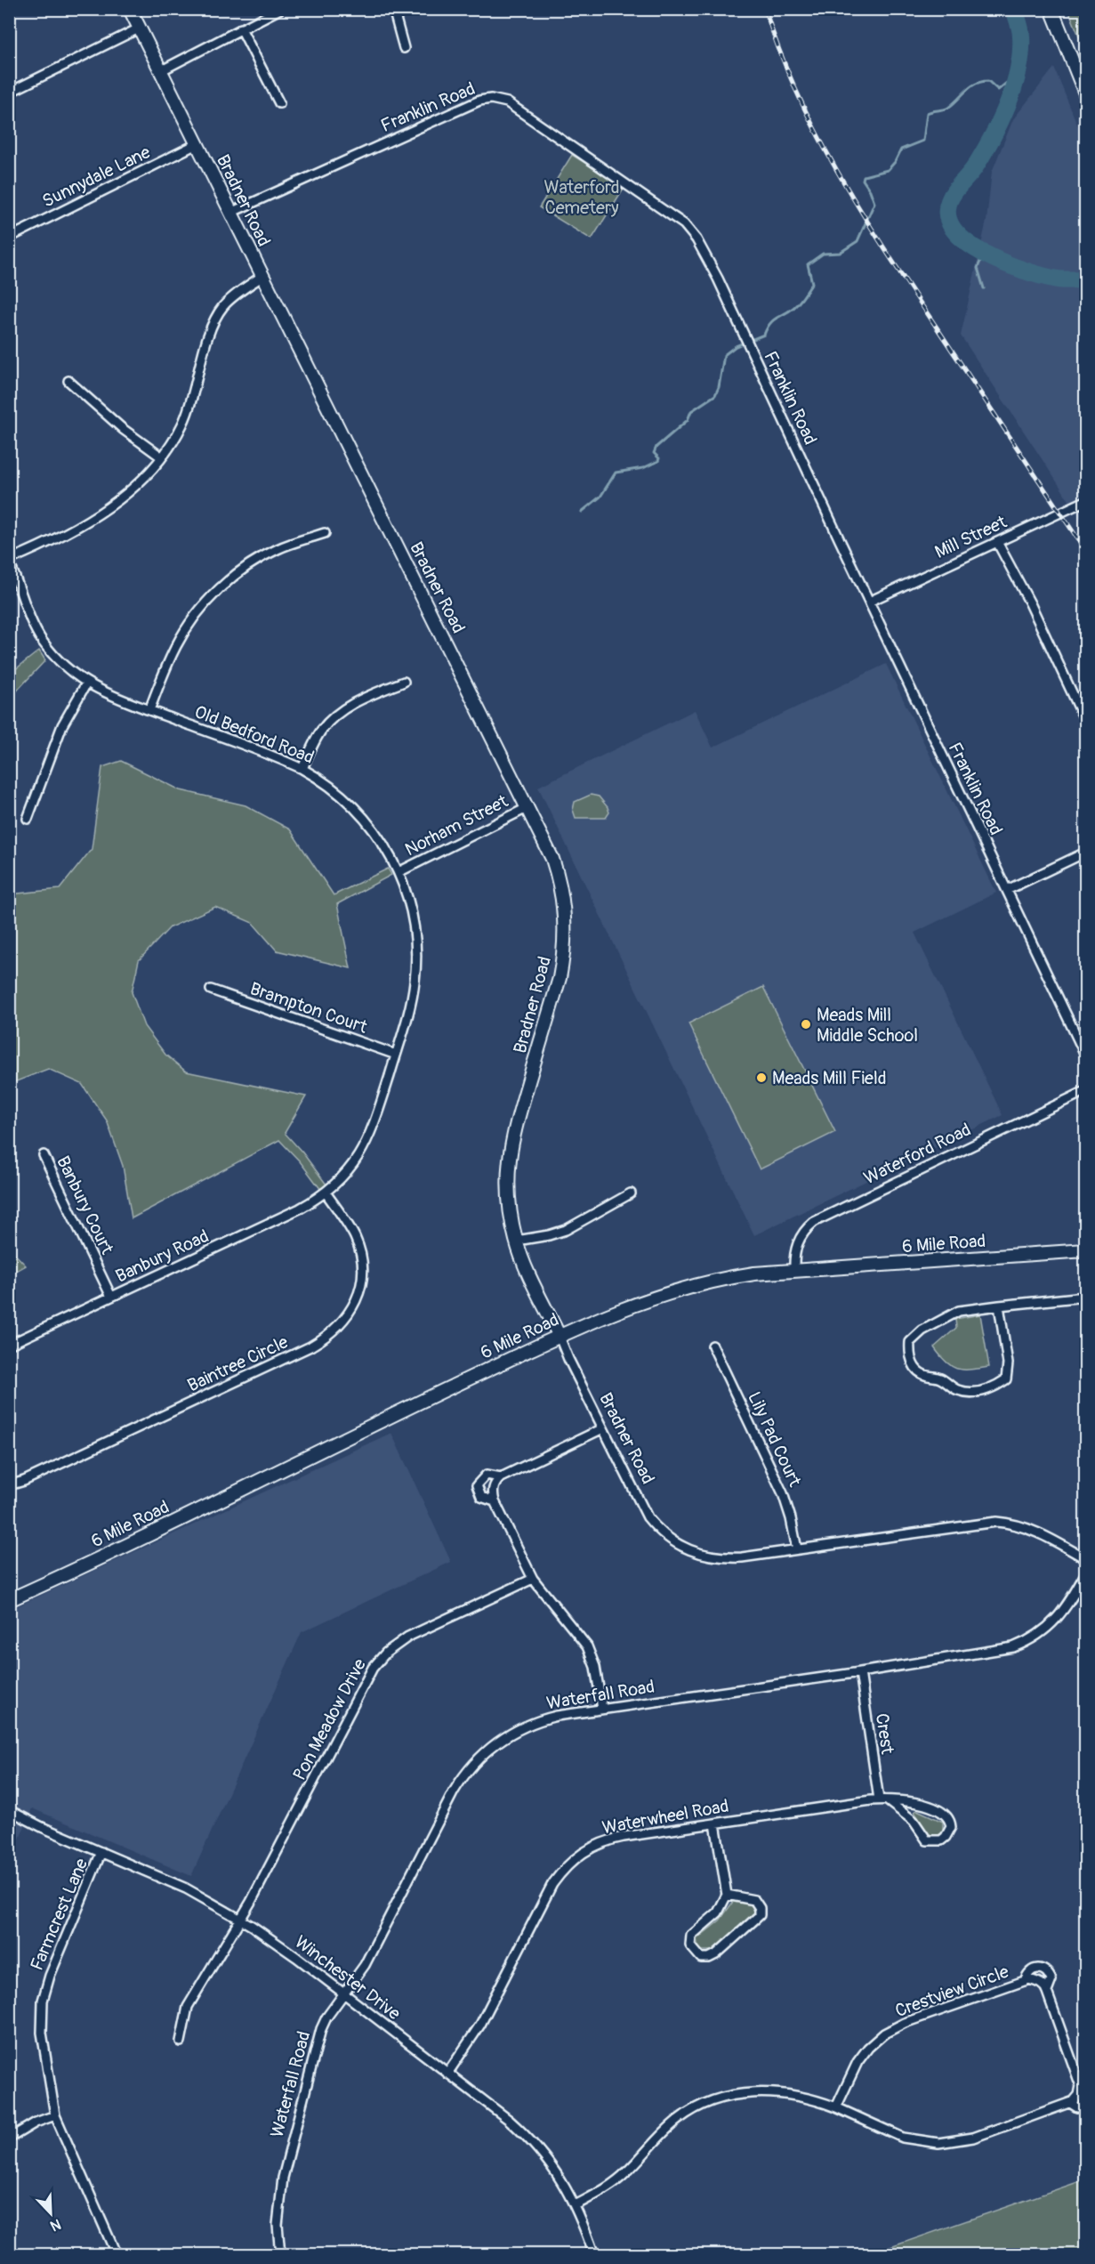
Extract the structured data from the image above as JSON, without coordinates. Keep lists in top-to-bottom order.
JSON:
{
  "streets": {
    "street": [
      "Franklin Road",
      "Sunnydale Lane",
      "Bradner Road",
      "Mill Street",
      "Old Bedford Road",
      "Norham Street",
      "Brampton Court",
      "Waterford Road",
      "Banbury Court",
      "6 Mile Road",
      "Banbury Road",
      "Baintree Circle",
      "Lily Pad Court",
      "Waterfall Road",
      "Pon Meadow Drive",
      "Crest",
      "Waterwheel Road",
      "Farmcrest Lane",
      "Winchester Drive",
      "Crestview Circle"
    ]
  },
  "crossings": [
    ["Franklin Road", "Bradner Road"],
    ["Franklin Road", "Mill Street"],
    ["Sunnydale Lane", "Bradner Road"],
    ["Bradner Road", "Norham Street"],
    ["Bradner Road", "6 Mile Road"],
    ["Bradner Road", "Lily Pad Court"],
    ["Old Bedford Road", "Norham Street"],
    ["Old Bedford Road", "Brampton Court"],
    ["Old Bedford Road", "Banbury Road"],
    ["Old Bedford Road", "Baintree Circle"],
    ["Waterford Road", "6 Mile Road"],
    ["Banbury Court", "Banbury Road"],
    ["Banbury Road", "Baintree Circle"],
    ["Waterfall Road", "Crest"],
    ["Waterfall Road", "Winchester Drive"],
    ["Pon Meadow Drive", "Winchester Drive"],
    ["Crest", "Waterwheel Road"],
    ["Waterwheel Road", "Winchester Drive"],
    ["Farmcrest Lane", "Winchester Drive"]
  ],
  "parks": ["Waterford Cemetery"],
  "places": ["Meads Mill Middle School", "Meads Mill Field"],
  "north": "bottom right"
}
